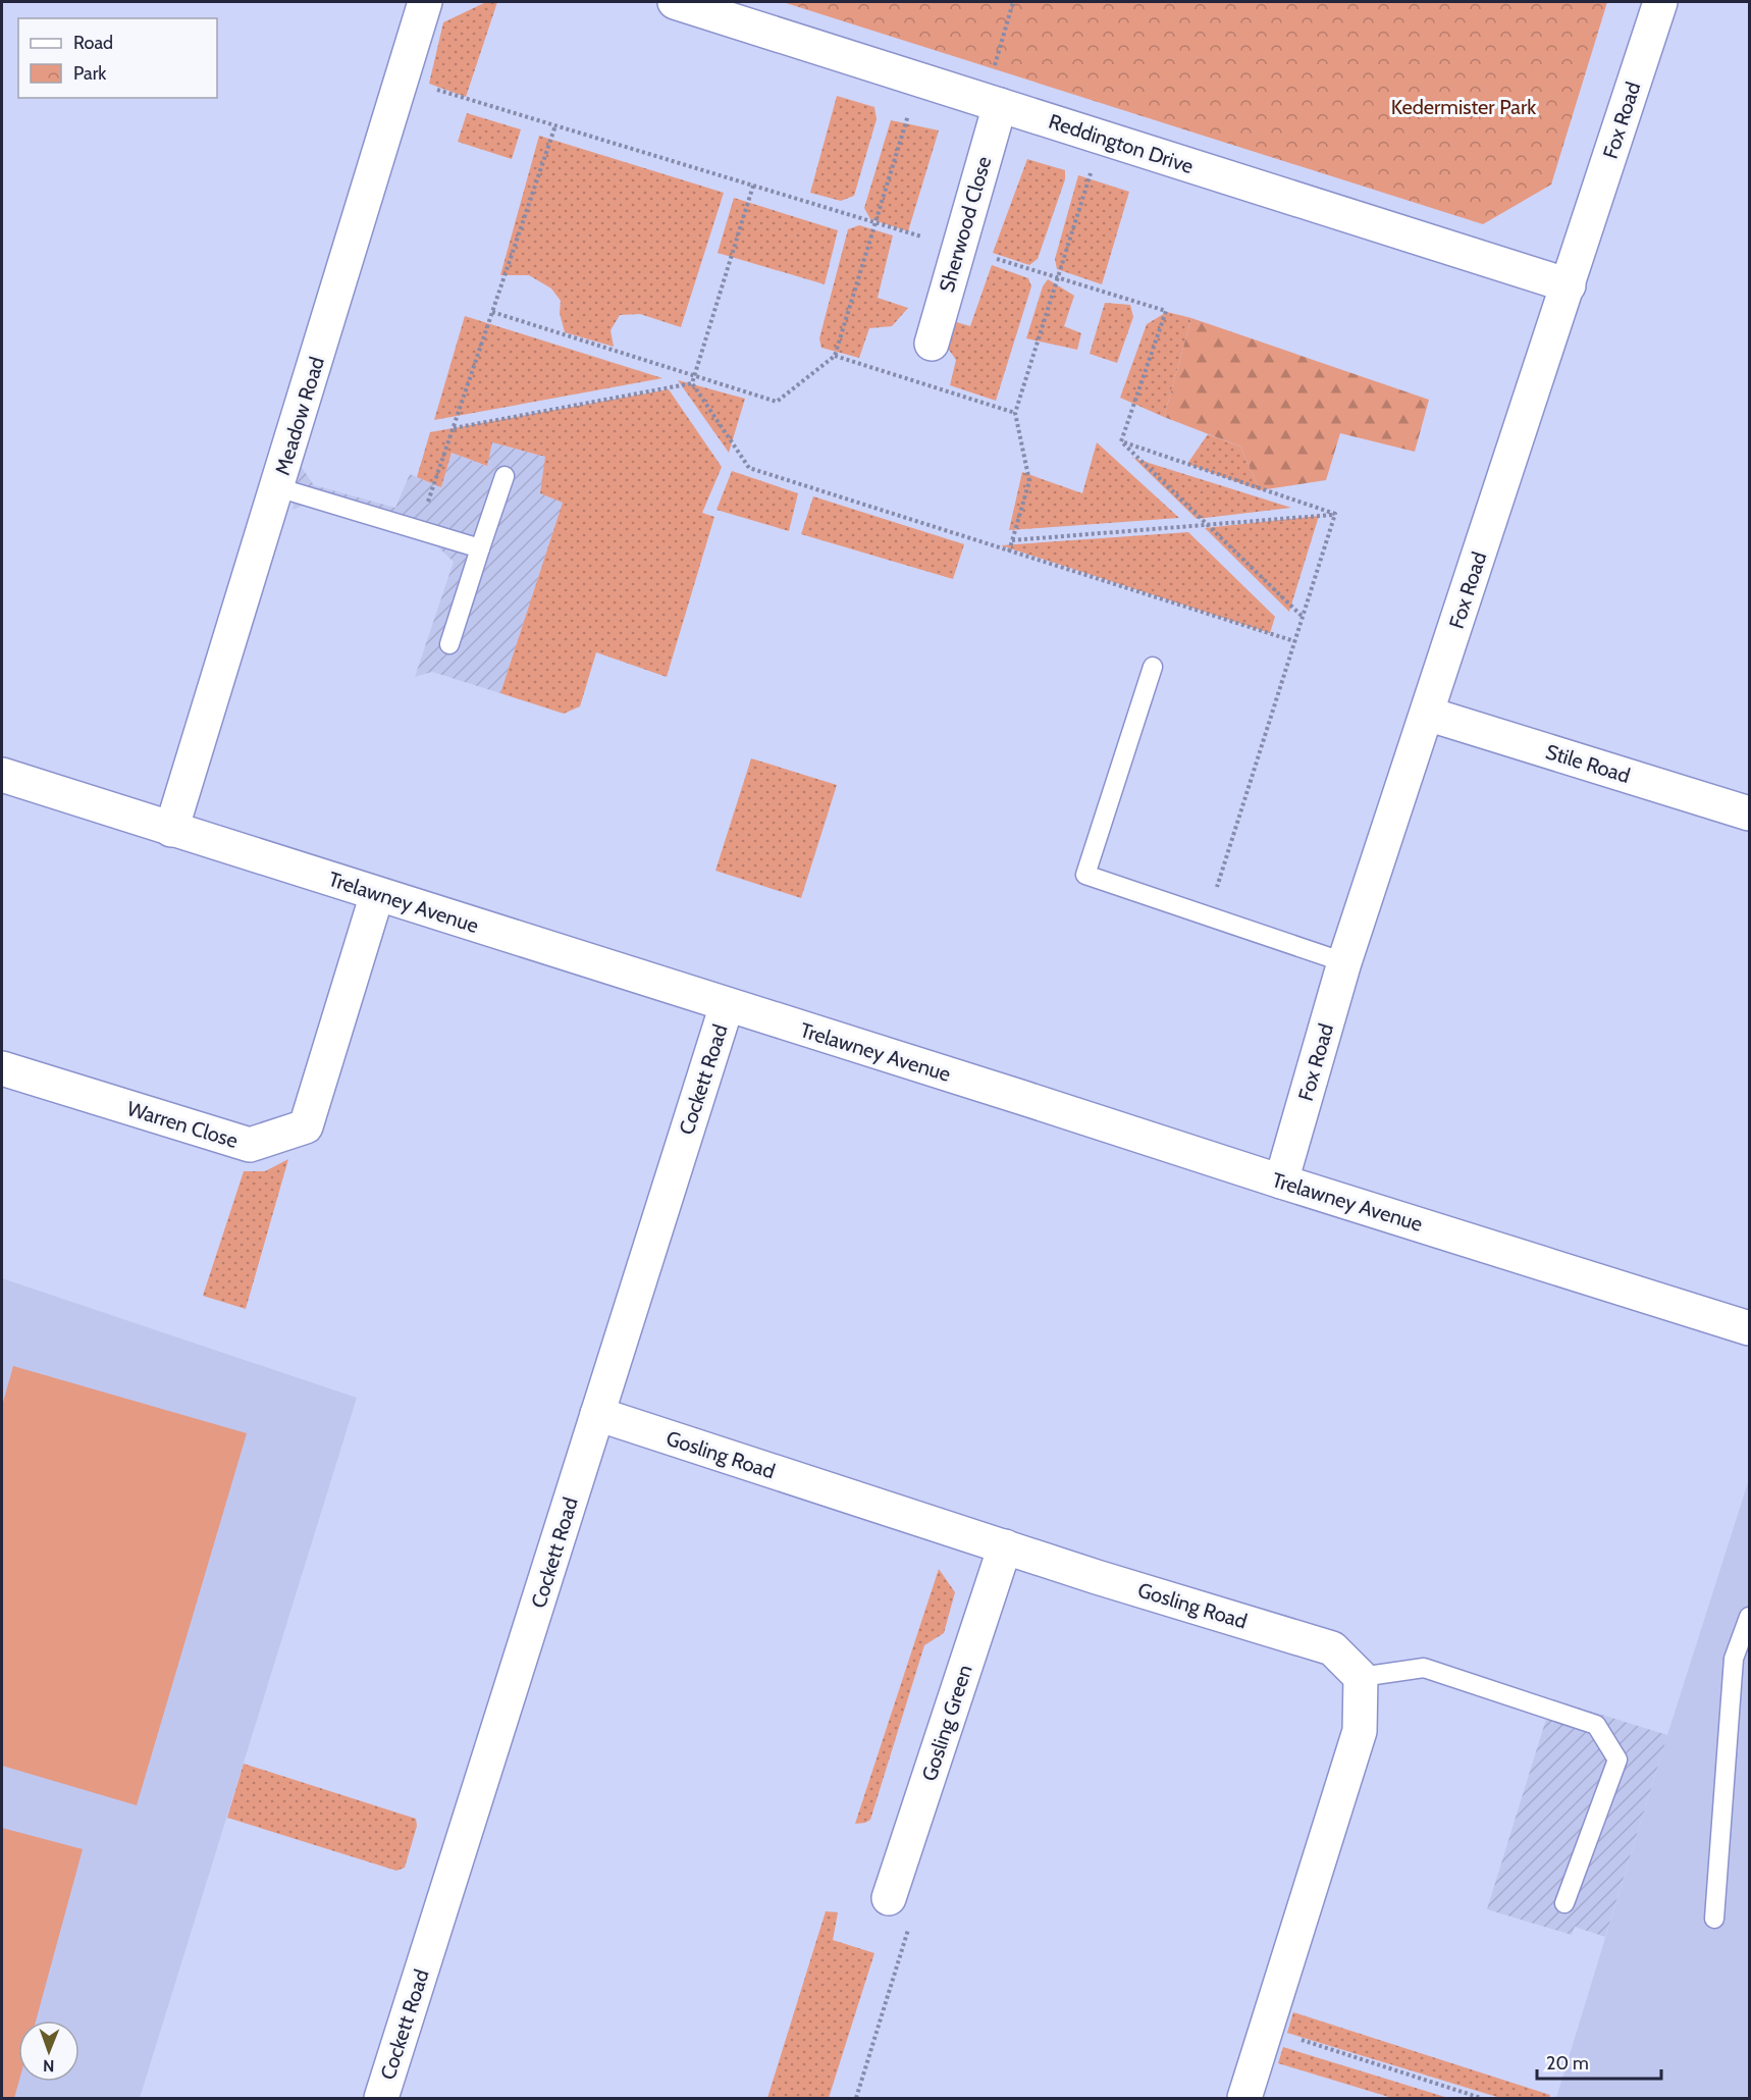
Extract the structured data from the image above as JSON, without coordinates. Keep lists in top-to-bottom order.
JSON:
{
  "streets": {
    "street": [
      "Fox Road",
      "Reddington Drive",
      "Sherwood Close",
      "Meadow Road",
      "Stile Road",
      "Trelawney Avenue",
      "Cockett Road",
      "Warren Close",
      "Gosling Road",
      "Gosling Green"
    ]
  },
  "crossings": [
    ["Fox Road", "Reddington Drive"],
    ["Fox Road", "Stile Road"],
    ["Fox Road", "Trelawney Avenue"],
    ["Reddington Drive", "Sherwood Close"],
    ["Meadow Road", "Trelawney Avenue"],
    ["Trelawney Avenue", "Cockett Road"],
    ["Trelawney Avenue", "Warren Close"],
    ["Cockett Road", "Gosling Road"],
    ["Gosling Road", "Gosling Green"]
  ],
  "parks": ["Kedermister Park"],
  "legend": ["Road", "Park"],
  "scale_bar": "20 m",
  "north": "bottom"
}
